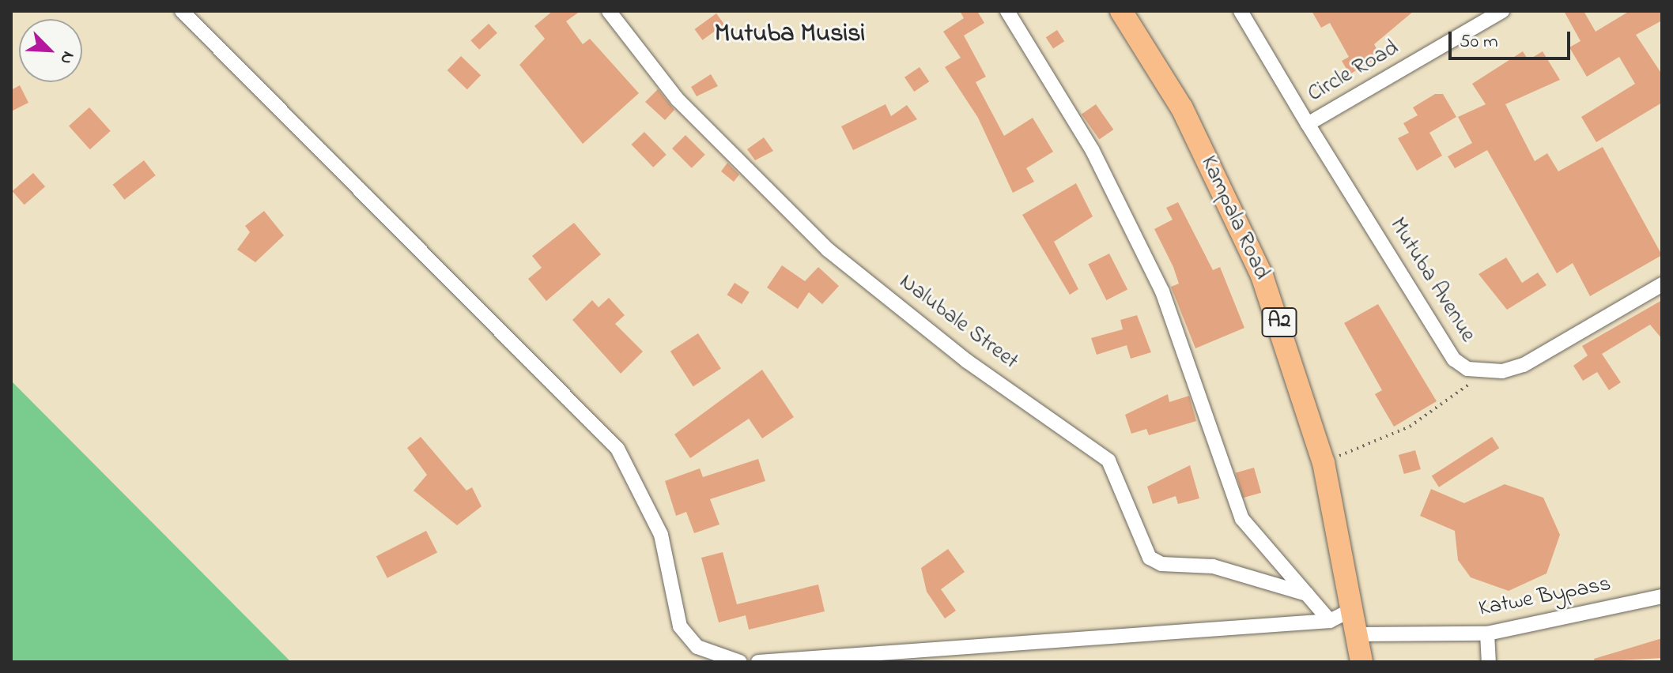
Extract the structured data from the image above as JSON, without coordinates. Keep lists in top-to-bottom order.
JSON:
{
  "streets": {
    "main road": ["Kampala Road", "A2"],
    "street": [
      "Circle Road",
      "Mutuba Avenue",
      "Nalubale Street",
      "Katwe Bypass"
    ]
  },
  "crossings": [
    ["Circle Road", "Mutuba Avenue"],
    ["Kampala Road", "Katwe Bypass"]
  ],
  "districts": ["Mutuba Musisi"],
  "scale_bar": "50 m",
  "north": "bottom right"
}
